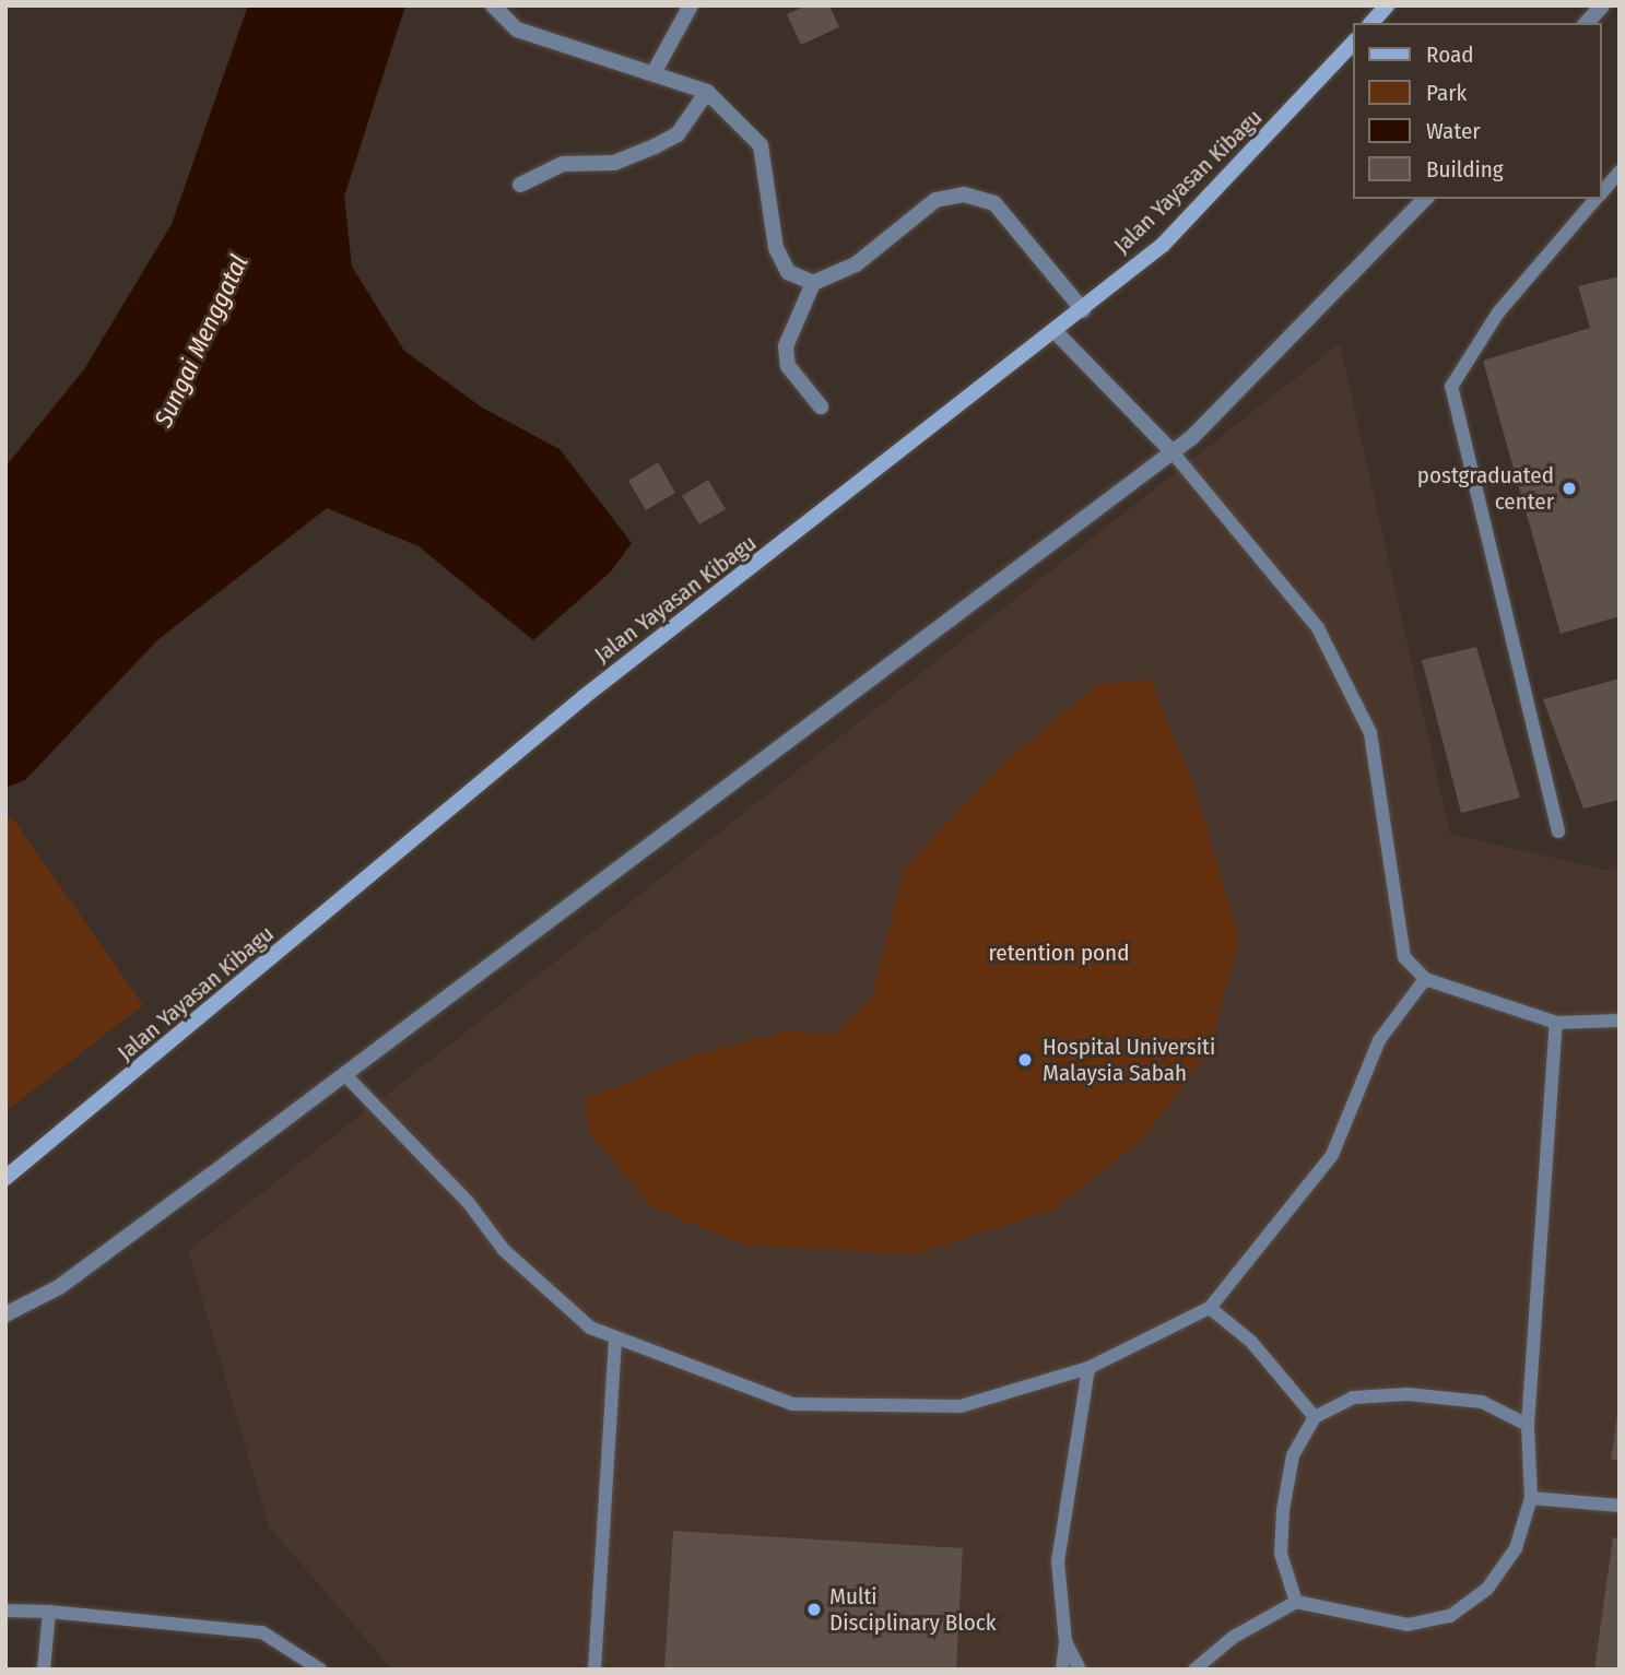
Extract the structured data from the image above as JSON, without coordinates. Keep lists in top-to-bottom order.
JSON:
{
  "streets": {
    "street": ["Jalan Yayasan Kibagu"]
  },
  "water": ["Sungai Menggatal"],
  "parks": ["retention pond"],
  "places": ["postgraduated center", "Hospital Universiti Malaysia Sabah", "Multi Disciplinary Block"],
  "legend": [
    "Road",
    "Park",
    "Water",
    "Building"
  ]
}
